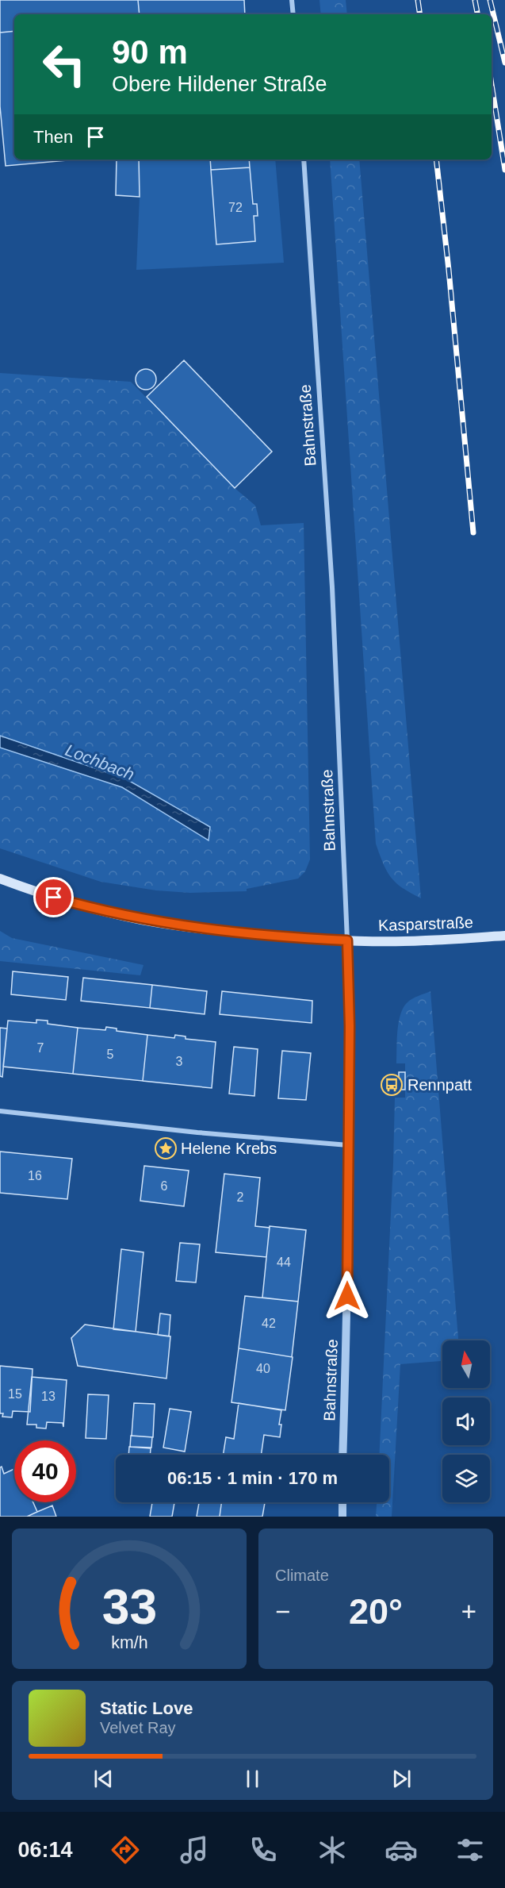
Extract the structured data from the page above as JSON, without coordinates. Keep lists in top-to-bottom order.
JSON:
{
  "streets": {
    "main road": ["Kasparstraße"],
    "street": ["Bahnstraße"]
  },
  "crossings": [
    ["Bahnstraße", "Kasparstraße"]
  ],
  "water": ["Lochbach"],
  "places": {
    "bus stop": ["Rennpatt"],
    "place": ["Helene Krebs"]
  },
  "house_numbers": [
    "72",
    "7",
    "5",
    "3",
    "16",
    "6",
    "2",
    "44",
    "42",
    "40",
    "15",
    "13"
  ],
  "north": "top",
  "page": {
    "turn": ["90 m", "Obere Hildener Straße"],
    "then": "Then",
    "limit": "40",
    "trip": "06:15 · 1 min · 170 m",
    "tile": "Climate",
    "heat": ["−", "20°", "+"],
    "song": ["Static Love", "Velvet Ray"],
    "tabs": "06:14",
    "gauge": ["33", "km/h"]
  }
}
